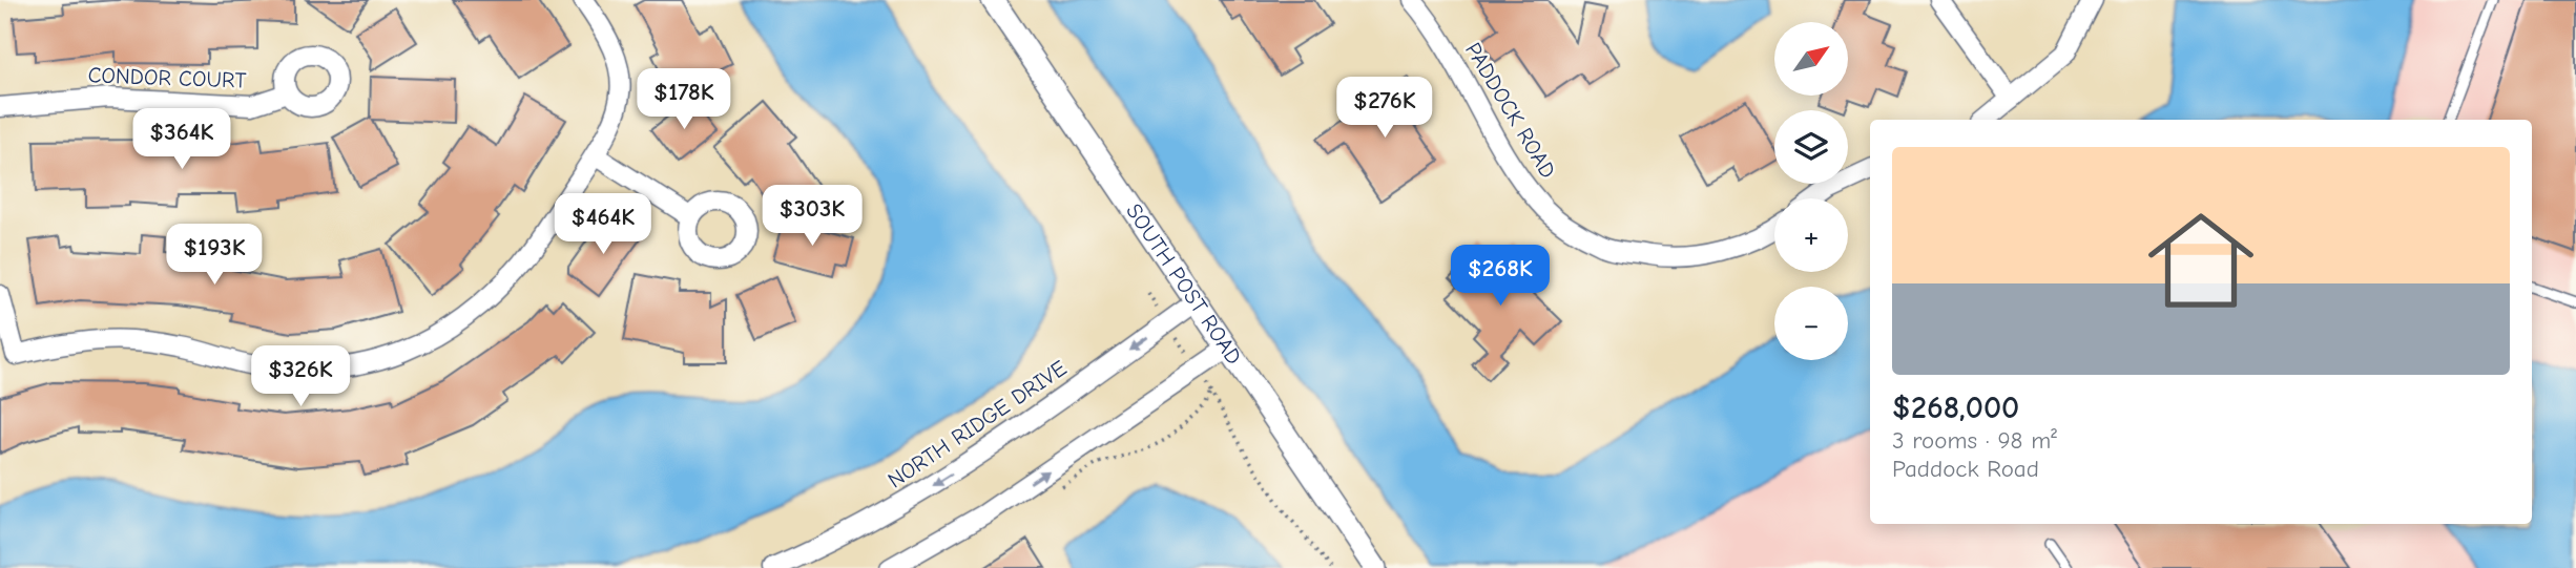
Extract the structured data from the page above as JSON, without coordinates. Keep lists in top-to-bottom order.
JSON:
{
  "streets": {
    "street": [
      "CONDOR COURT",
      "PADDOCK ROAD",
      "SOUTH POST ROAD",
      "NORTH RIDGE DRIVE"
    ]
  },
  "crossings": [
    ["SOUTH POST ROAD", "NORTH RIDGE DRIVE"]
  ],
  "north": "top right",
  "page": {
    "map_buttons": ["+", "−"],
    "price": [
      "$178K",
      "$276K",
      "$364K",
      "$303K",
      "$464K",
      "$193K",
      "$268K",
      "$326K"
    ],
    "list": [
      {
        "name": "$268,000",
        "note": "3 rooms · 98 m² · Paddock Road"
      }
    ]
  }
}
